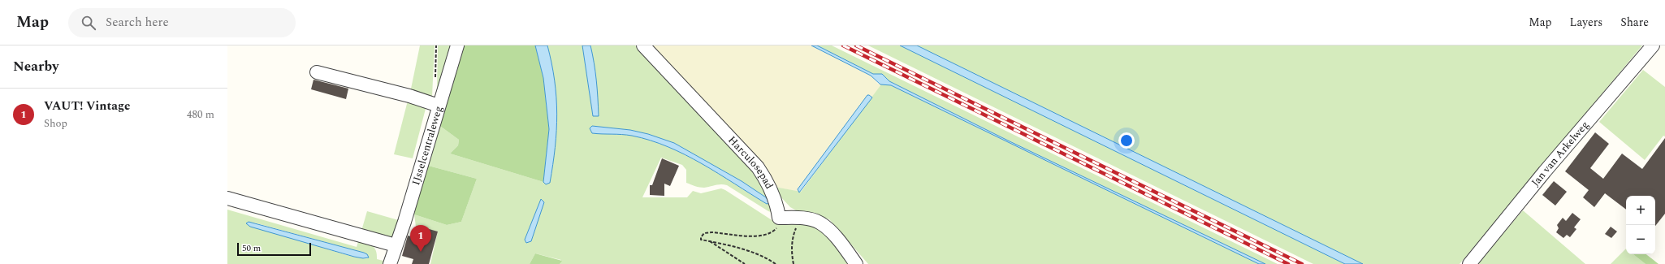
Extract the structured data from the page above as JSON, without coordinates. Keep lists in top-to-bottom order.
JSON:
{
  "streets": {
    "street": ["IJsselcentraleweg", "Jan van Arkelweg", "Harculosepad"]
  },
  "scale_bar": "50 m",
  "page": {
    "header": "Map",
    "search": "Search here",
    "nav": ["Map", "Layers", "Share"],
    "heading": "Nearby",
    "list": [
      {
        "mark": "1",
        "name": "VAUT! Vintage",
        "note": "Shop",
        "value": "480 m"
      }
    ],
    "map_buttons": ["+", "−"],
    "pins": "1",
    "scale": "50 m"
  }
}
